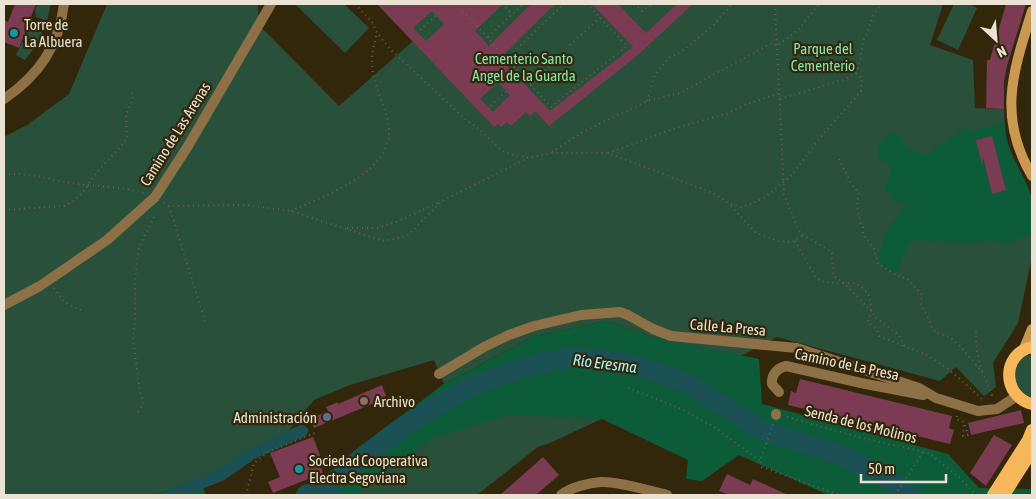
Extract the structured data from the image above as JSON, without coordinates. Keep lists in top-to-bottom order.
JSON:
{
  "streets": {
    "street": ["Camino de Las Arenas", "Calle La Presa", "Camino de La Presa"],
    "path": ["Senda de los Molinos"]
  },
  "crossings": [
    ["Calle La Presa", "Camino de La Presa"]
  ],
  "water": ["Río Eresma"],
  "parks": ["Parque del Cementerio", "Cementerio Santo Angel de la Guarda"],
  "places": [
    "Torre de La Albuera",
    "Archivo",
    "Administración",
    "Sociedad Cooperativa Electra Segoviana"
  ],
  "scale_bar": "50 m",
  "north": "bottom right"
}
